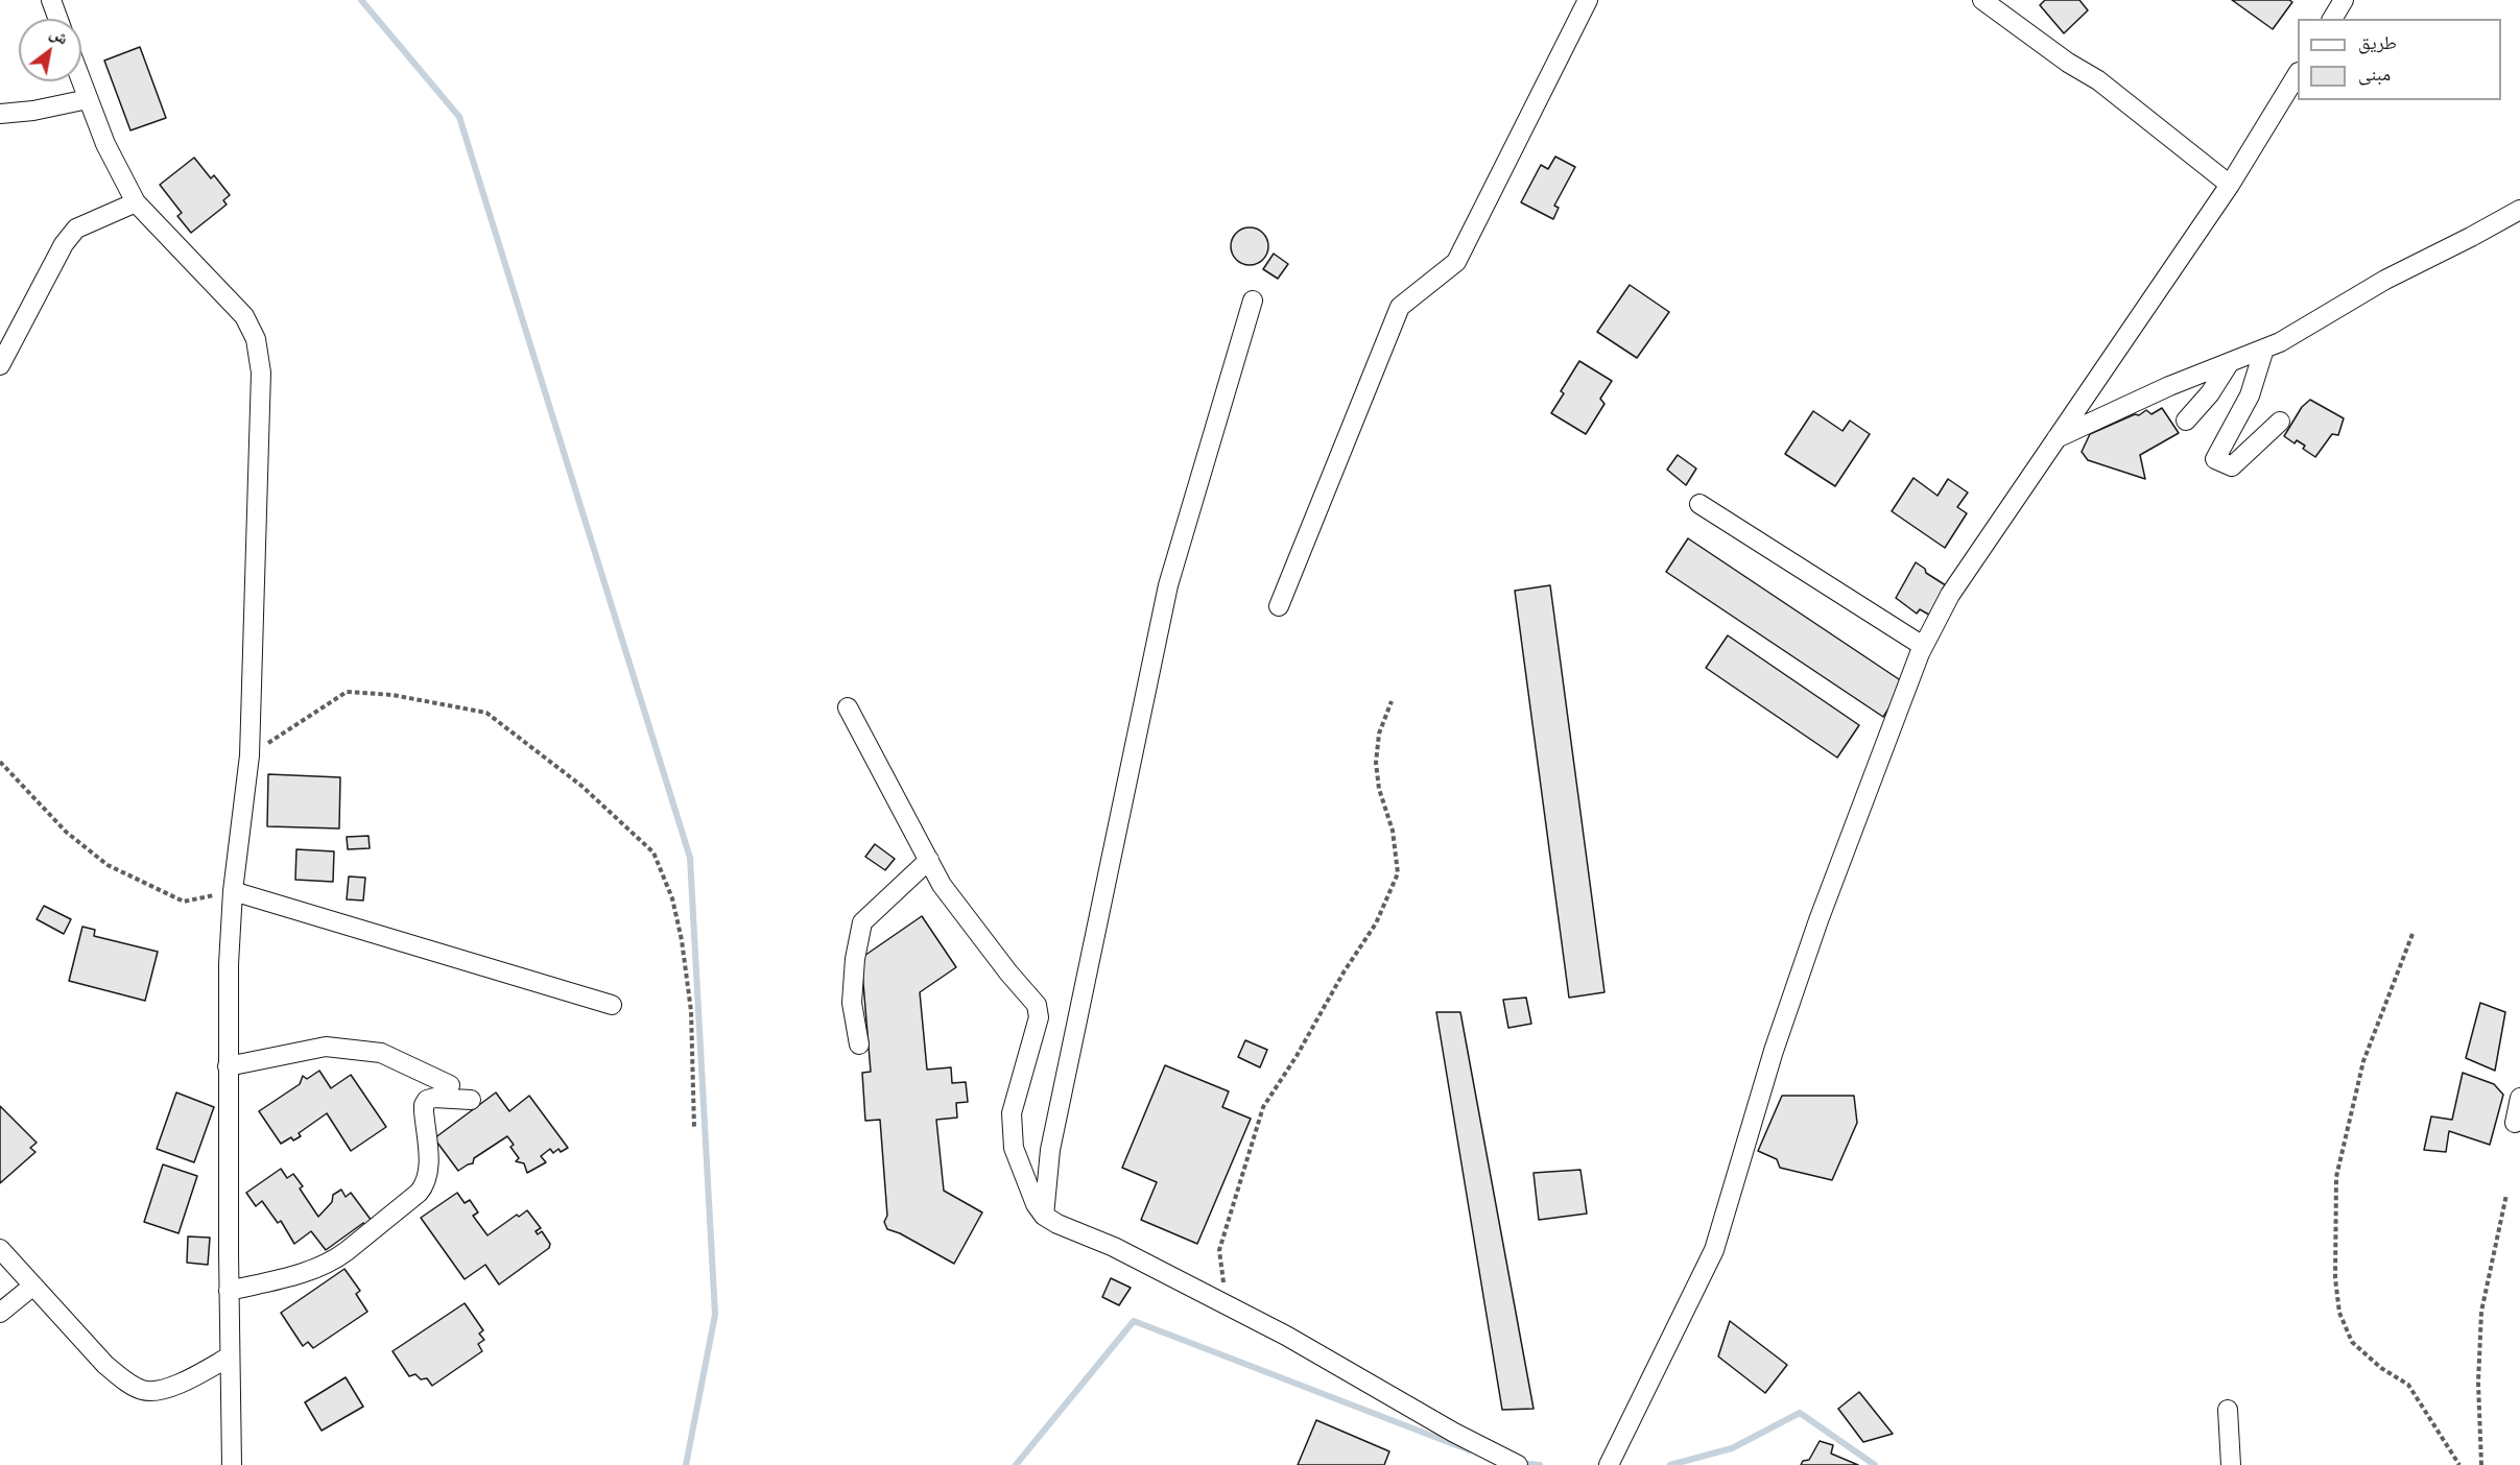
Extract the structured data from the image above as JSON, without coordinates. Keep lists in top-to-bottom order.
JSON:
{
  "legend": ["طريق", "مبنى"],
  "north": "top right"
}
